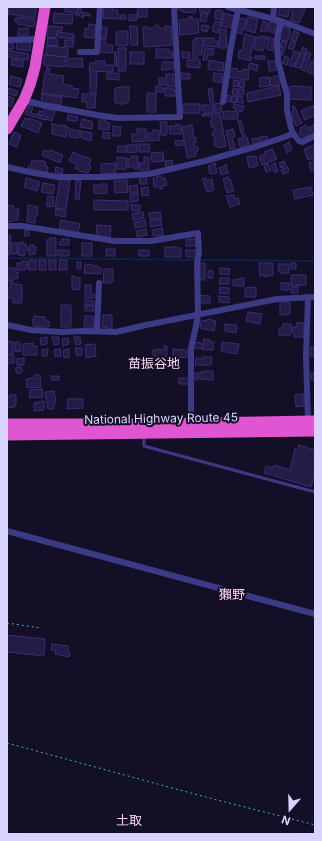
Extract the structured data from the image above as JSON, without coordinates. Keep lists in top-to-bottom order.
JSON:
{
  "streets": {
    "highway": ["National Highway Route 45"]
  },
  "districts": ["苗振谷地", "獺野", "土取"],
  "north": "bottom"
}
